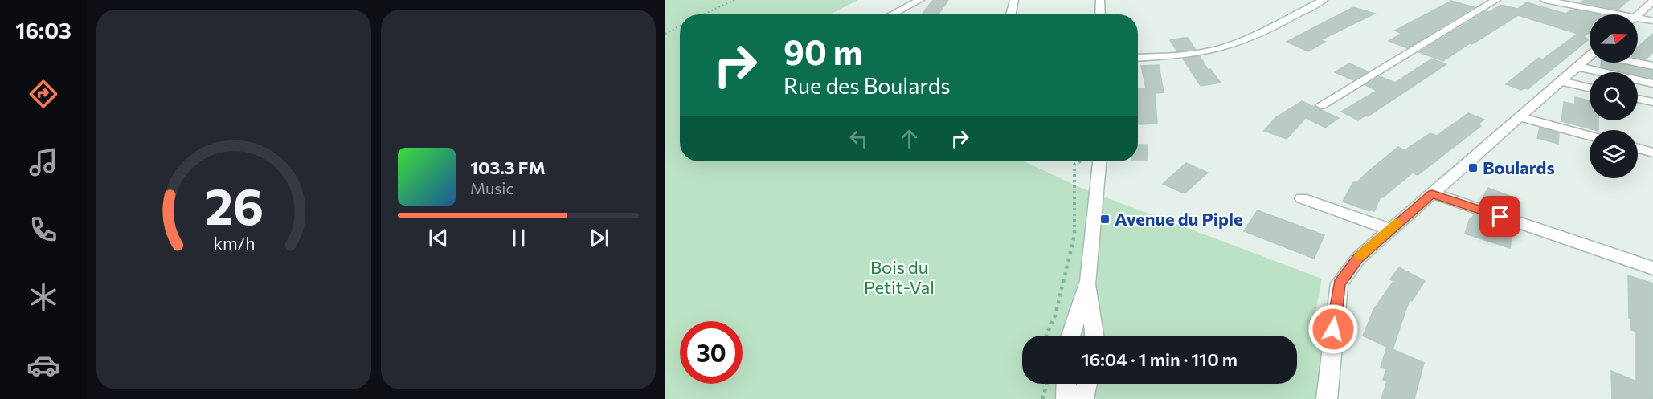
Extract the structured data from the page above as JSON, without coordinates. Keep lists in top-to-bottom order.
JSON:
{
  "parks": ["Bois du Petit-Val"],
  "places": {
    "transit": ["Boulards", "Avenue du Piple"]
  },
  "north": "right",
  "page": {
    "tabs": "16:03",
    "turn": ["90 m", "Rue des Boulards"],
    "song": ["103.3 FM", "Music"],
    "limit": "30",
    "trip": "16:04 · 1 min · 110 m",
    "gauge": ["26", "km/h"]
  }
}
